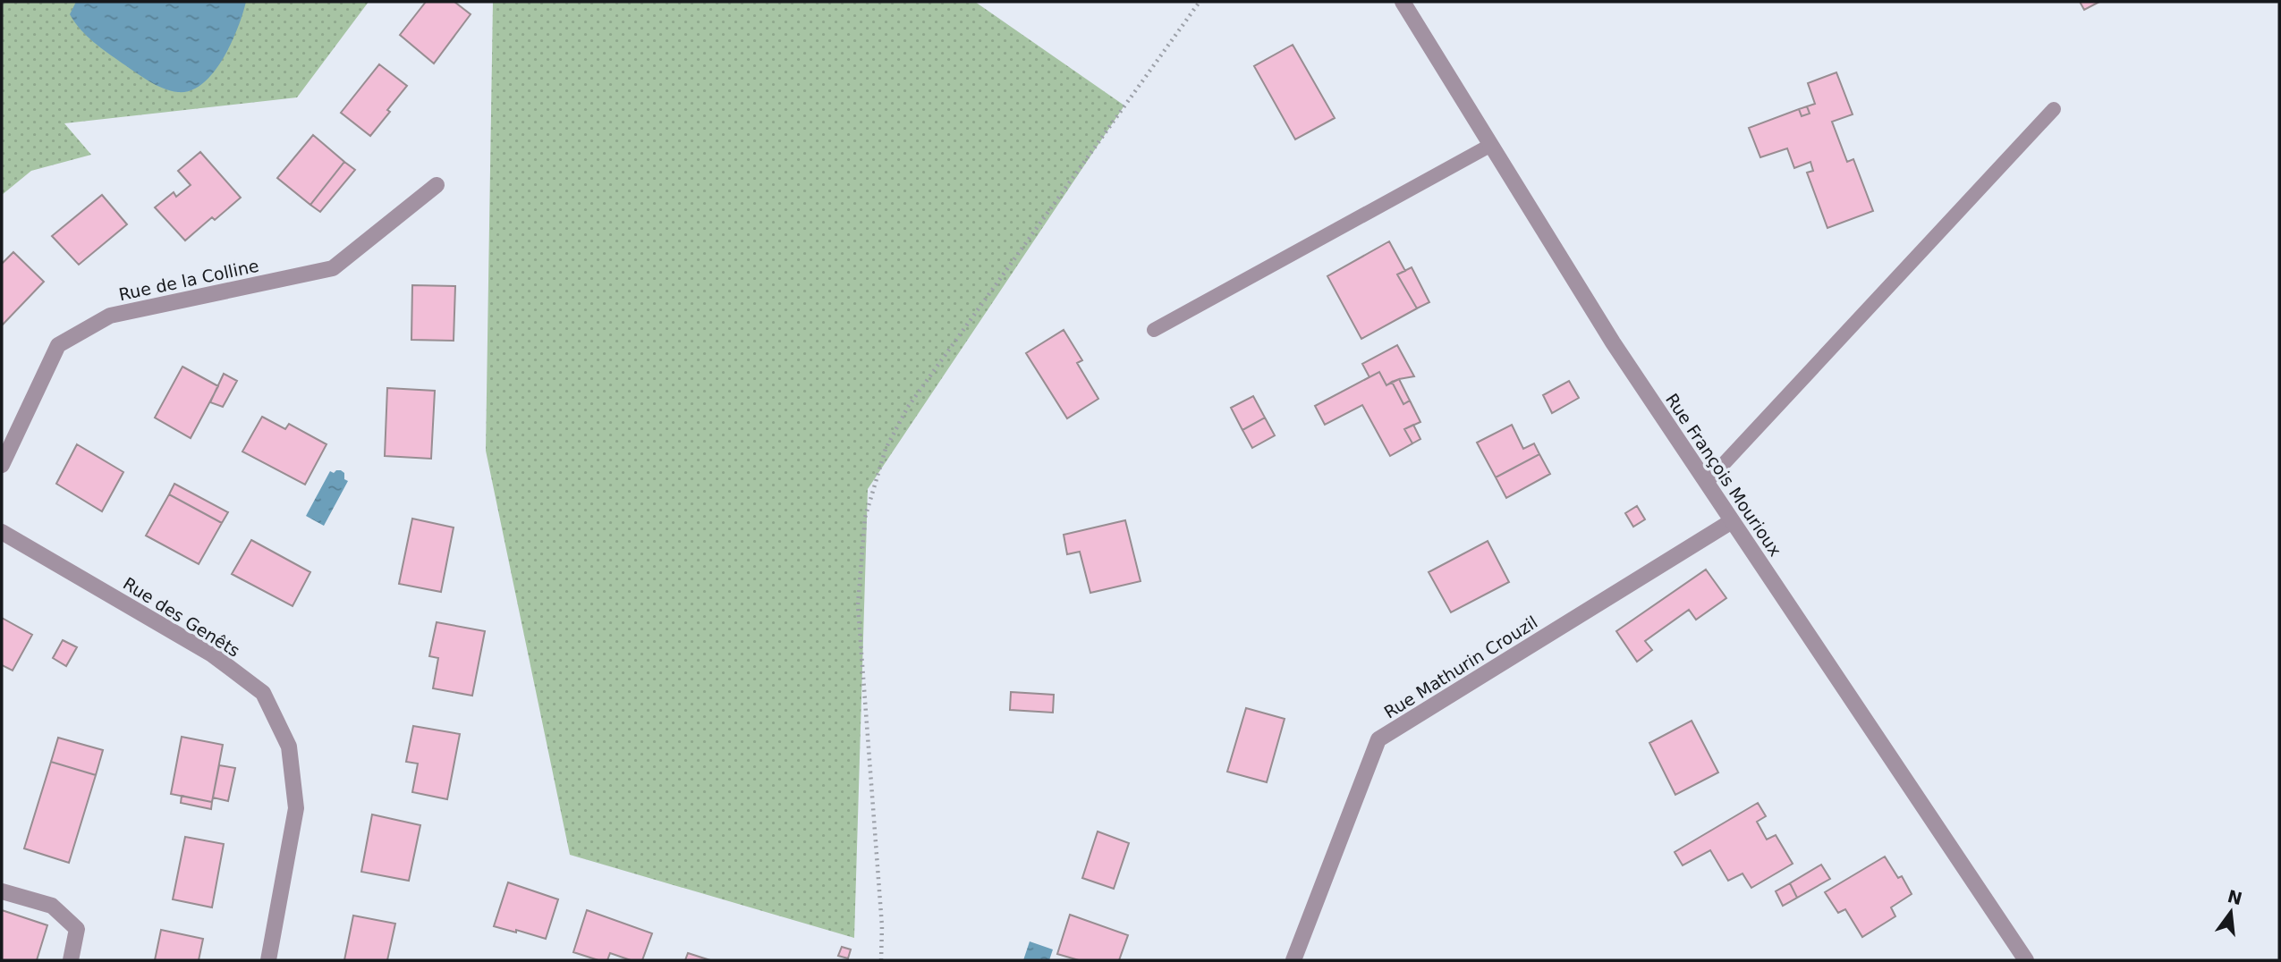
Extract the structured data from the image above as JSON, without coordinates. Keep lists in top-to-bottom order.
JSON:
{
  "streets": {
    "street": [
      "Rue de la Colline",
      "Rue François Mourioux",
      "Rue des Genêts",
      "Rue Mathurin Crouzil"
    ]
  },
  "crossings": [
    ["Rue François Mourioux", "Rue Mathurin Crouzil"]
  ],
  "north": "top"
}
